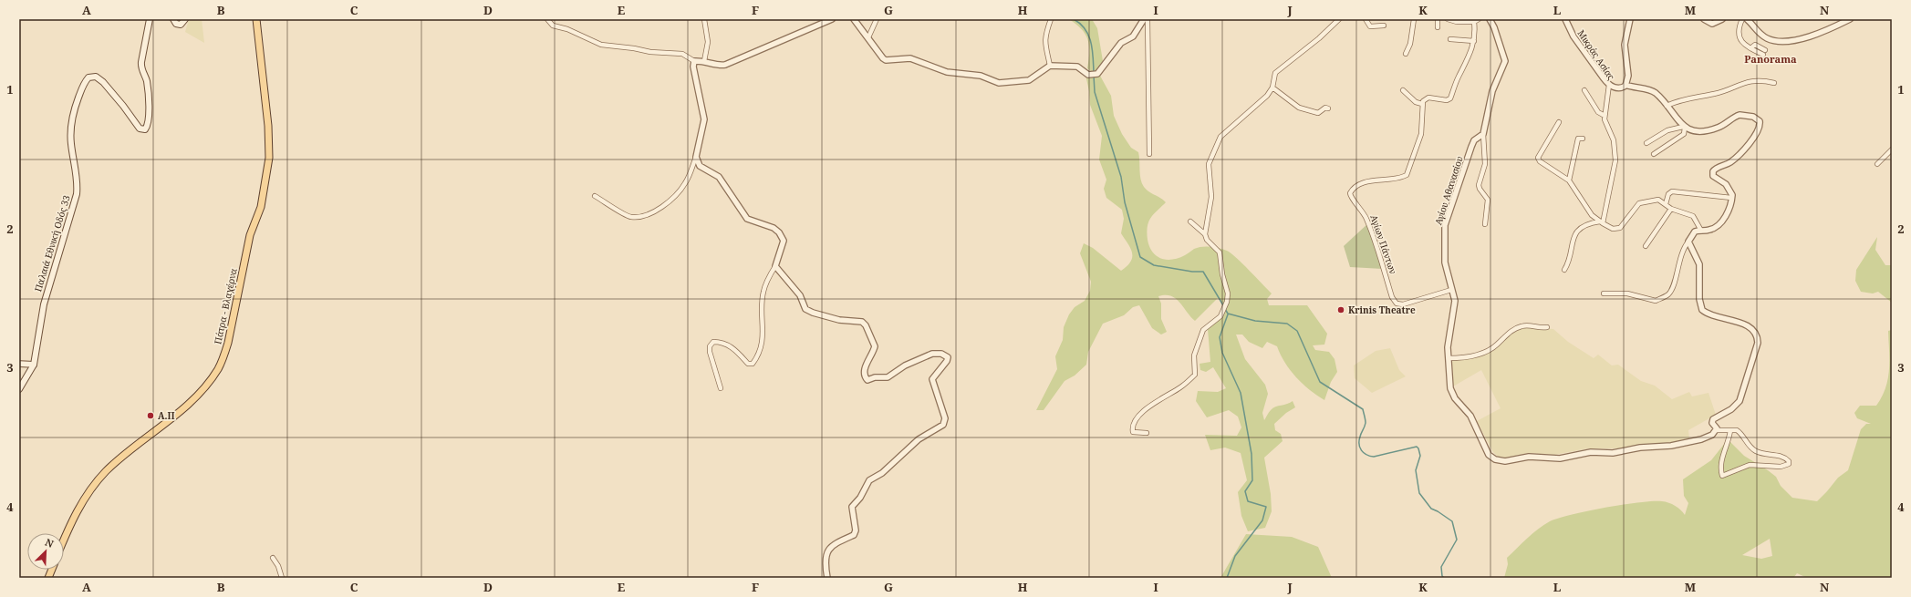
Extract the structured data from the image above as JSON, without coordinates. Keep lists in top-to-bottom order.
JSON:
{
  "streets": {
    "main road": ["Παλαιά Εθνική Οδός 33", "Πάτρα - Βλαχέρνα"],
    "street": ["Μικράς Ασίας", "Αγίου Αθανασίου", "Αγίων Πάντων"]
  },
  "crossings": [
    ["Αγίου Αθανασίου", "Αγίων Πάντων"]
  ],
  "districts": ["Panorama"],
  "places": ["Krinis Theatre", "Α.Π"],
  "north": "top right",
  "grid": {
    "columns": [
      "A",
      "B",
      "C",
      "D",
      "E",
      "F",
      "G",
      "H",
      "I",
      "J",
      "K",
      "L",
      "M",
      "N"
    ],
    "rows": [
      "1",
      "2",
      "3",
      "4"
    ]
  }
}
